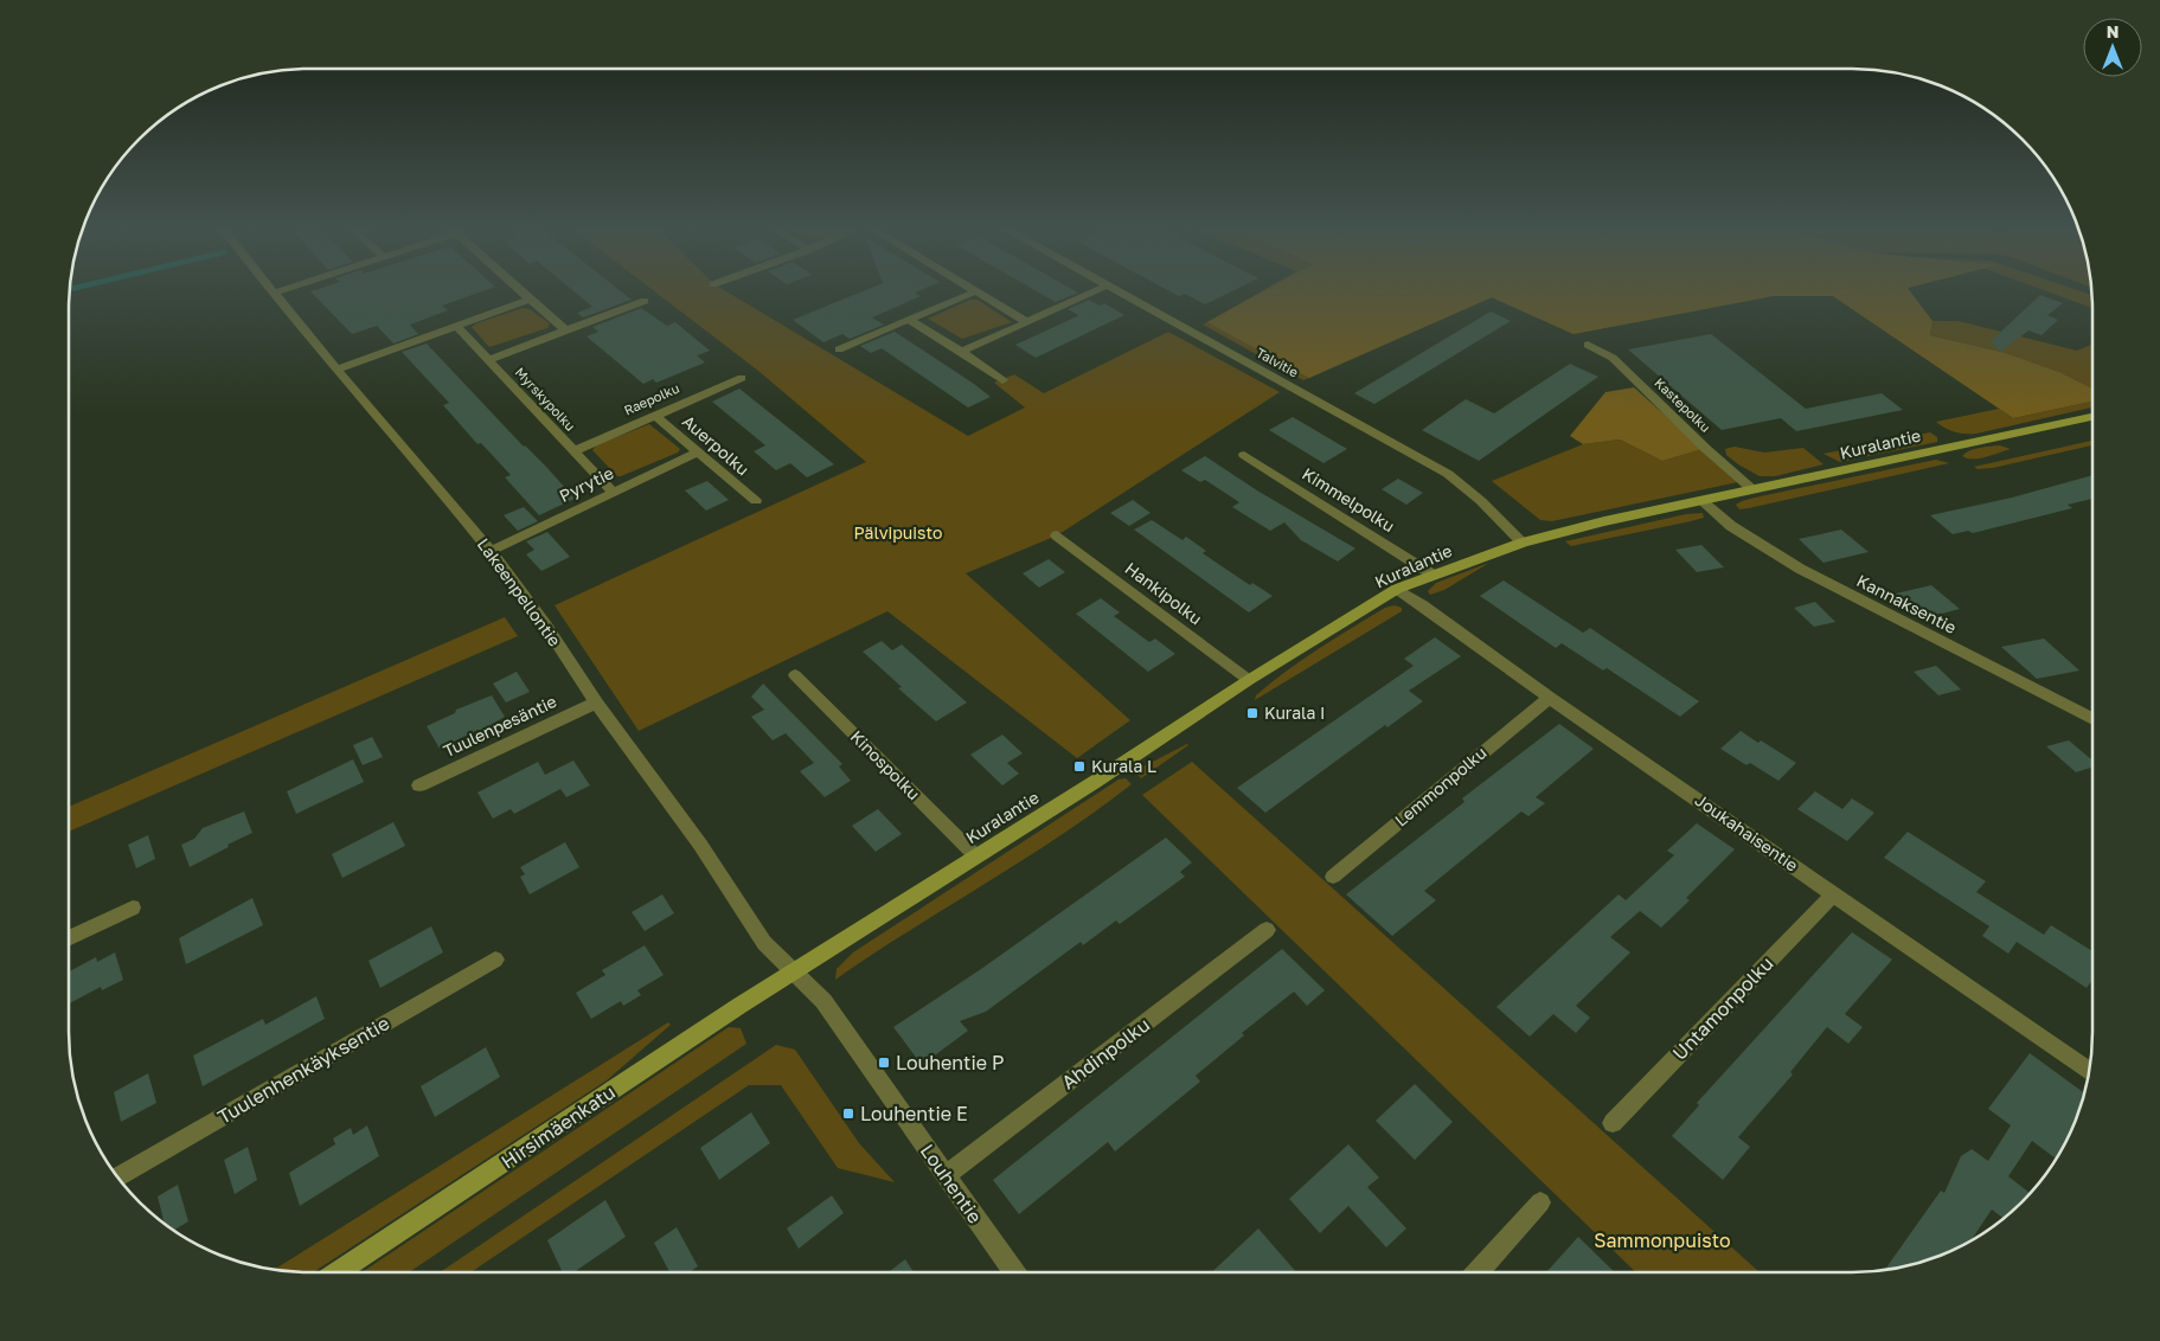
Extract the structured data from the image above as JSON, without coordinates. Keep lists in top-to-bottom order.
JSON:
{
  "streets": {
    "street": [
      "Talvitie",
      "Myrskypolku",
      "Raepolku",
      "Kastepolku",
      "Kuralantie",
      "Auerpolku",
      "Pyrytie",
      "Kimmelpolku",
      "Lakeenpellontie",
      "Hankipolku",
      "Kannaksentie",
      "Tuulenpesäntie",
      "Kinospolku",
      "Lemmonpolku",
      "Joukahaisentie",
      "Untamonpolku",
      "Ahdinpolku",
      "Tuulenhenkäyksentie",
      "Hirsimäenkatu",
      "Louhentie"
    ]
  },
  "crossings": [
    ["Talvitie", "Kuralantie"],
    ["Myrskypolku", "Raepolku"],
    ["Myrskypolku", "Pyrytie"],
    ["Raepolku", "Auerpolku"],
    ["Kastepolku", "Kuralantie"],
    ["Kuralantie", "Kimmelpolku"],
    ["Kuralantie", "Lakeenpellontie"],
    ["Kuralantie", "Hankipolku"],
    ["Kuralantie", "Kannaksentie"],
    ["Kuralantie", "Kinospolku"],
    ["Kuralantie", "Joukahaisentie"],
    ["Kuralantie", "Hirsimäenkatu"],
    ["Kuralantie", "Louhentie"],
    ["Auerpolku", "Pyrytie"],
    ["Pyrytie", "Lakeenpellontie"],
    ["Lakeenpellontie", "Tuulenpesäntie"],
    ["Lakeenpellontie", "Hirsimäenkatu"],
    ["Lakeenpellontie", "Louhentie"],
    ["Lemmonpolku", "Joukahaisentie"],
    ["Joukahaisentie", "Untamonpolku"],
    ["Ahdinpolku", "Louhentie"],
    ["Hirsimäenkatu", "Louhentie"]
  ],
  "parks": ["Pälvipuisto", "Sammonpuisto"],
  "places": {
    "transit": [
      "Kurala I",
      "Kurala L",
      "Louhentie P",
      "Louhentie E"
    ]
  },
  "north": "top"
}
